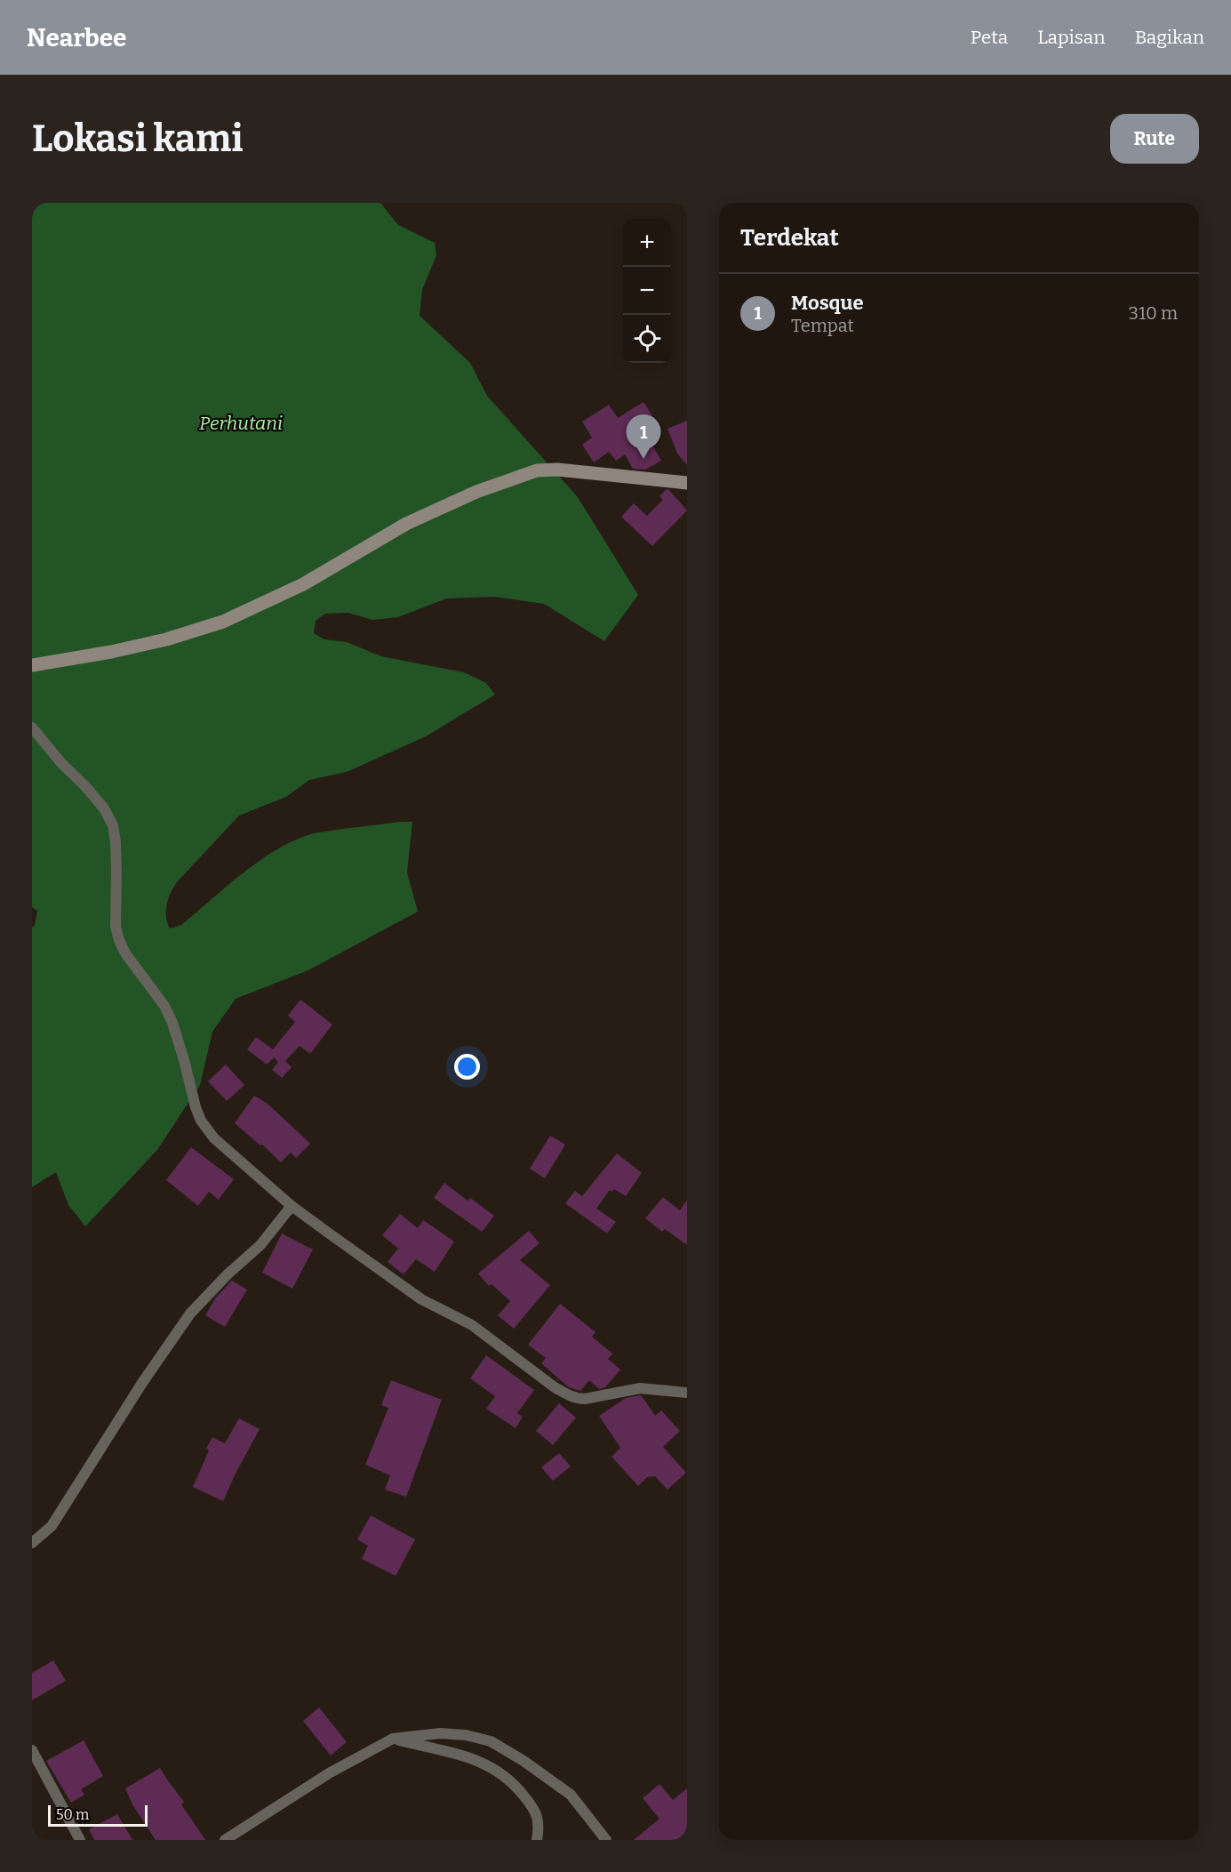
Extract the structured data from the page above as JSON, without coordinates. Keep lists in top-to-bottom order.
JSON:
{
  "parks": ["Perhutani"],
  "scale_bar": "50 m",
  "page": {
    "header": "Nearbee",
    "nav": ["Peta", "Lapisan", "Bagikan"],
    "buttons": "Rute",
    "title": "Lokasi kami",
    "heading": "Terdekat",
    "map_buttons": ["+", "−"],
    "list": [
      {
        "mark": "1",
        "name": "Mosque",
        "note": "Tempat",
        "value": "310 m"
      }
    ],
    "pins": "1",
    "scale": "50 m"
  }
}
